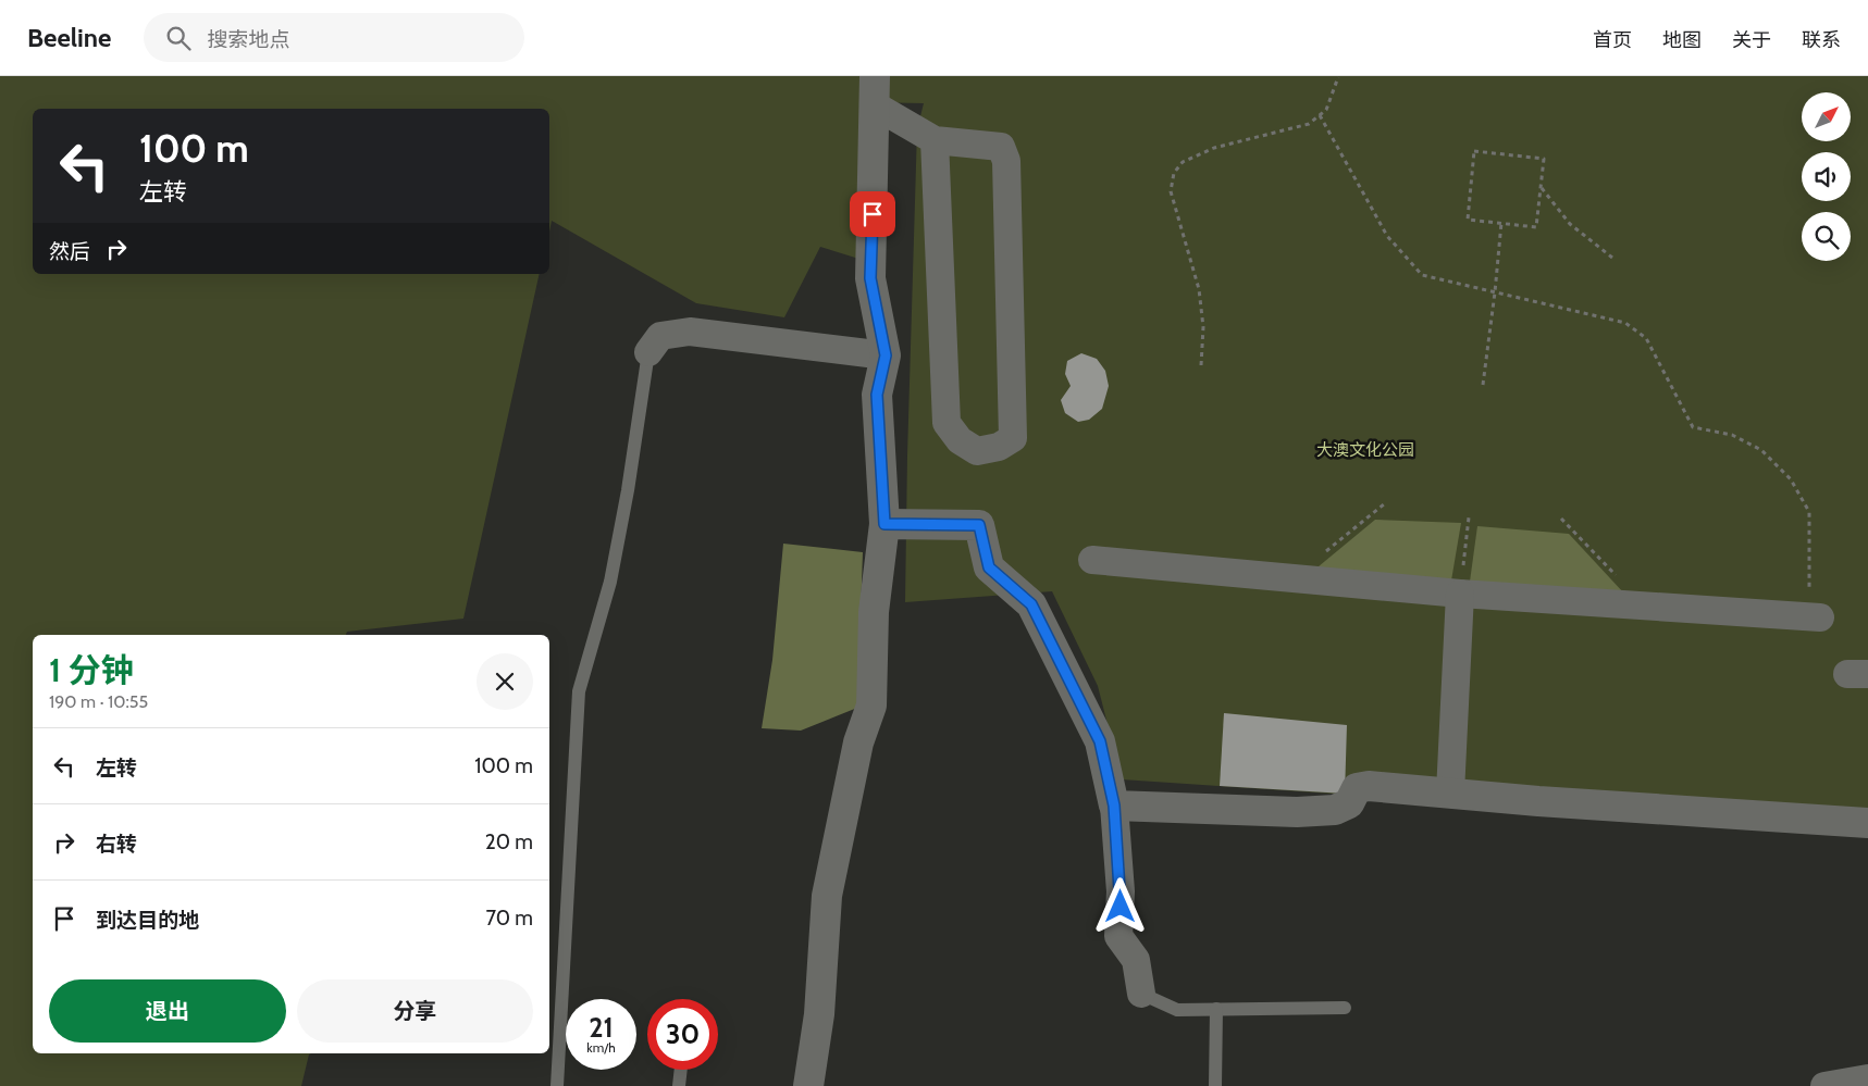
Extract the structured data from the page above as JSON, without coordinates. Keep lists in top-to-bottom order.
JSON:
{
  "parks": ["大澳文化公园"],
  "north": "top right",
  "page": {
    "header": "Beeline",
    "search": "搜索地点",
    "nav": [
      "首页",
      "地图",
      "关于",
      "联系"
    ],
    "turn": ["100 m", "左转"],
    "then": "然后",
    "heading": ["1 分钟", "190 m · 10:55"],
    "list": [
      {
        "name": "左转",
        "value": "100 m"
      },
      {
        "name": "右转",
        "value": "20 m"
      },
      {
        "name": "到达目的地",
        "value": "70 m"
      }
    ],
    "buttons": ["退出", "分享"],
    "speed": "21 km/h",
    "limit": "30"
  }
}
